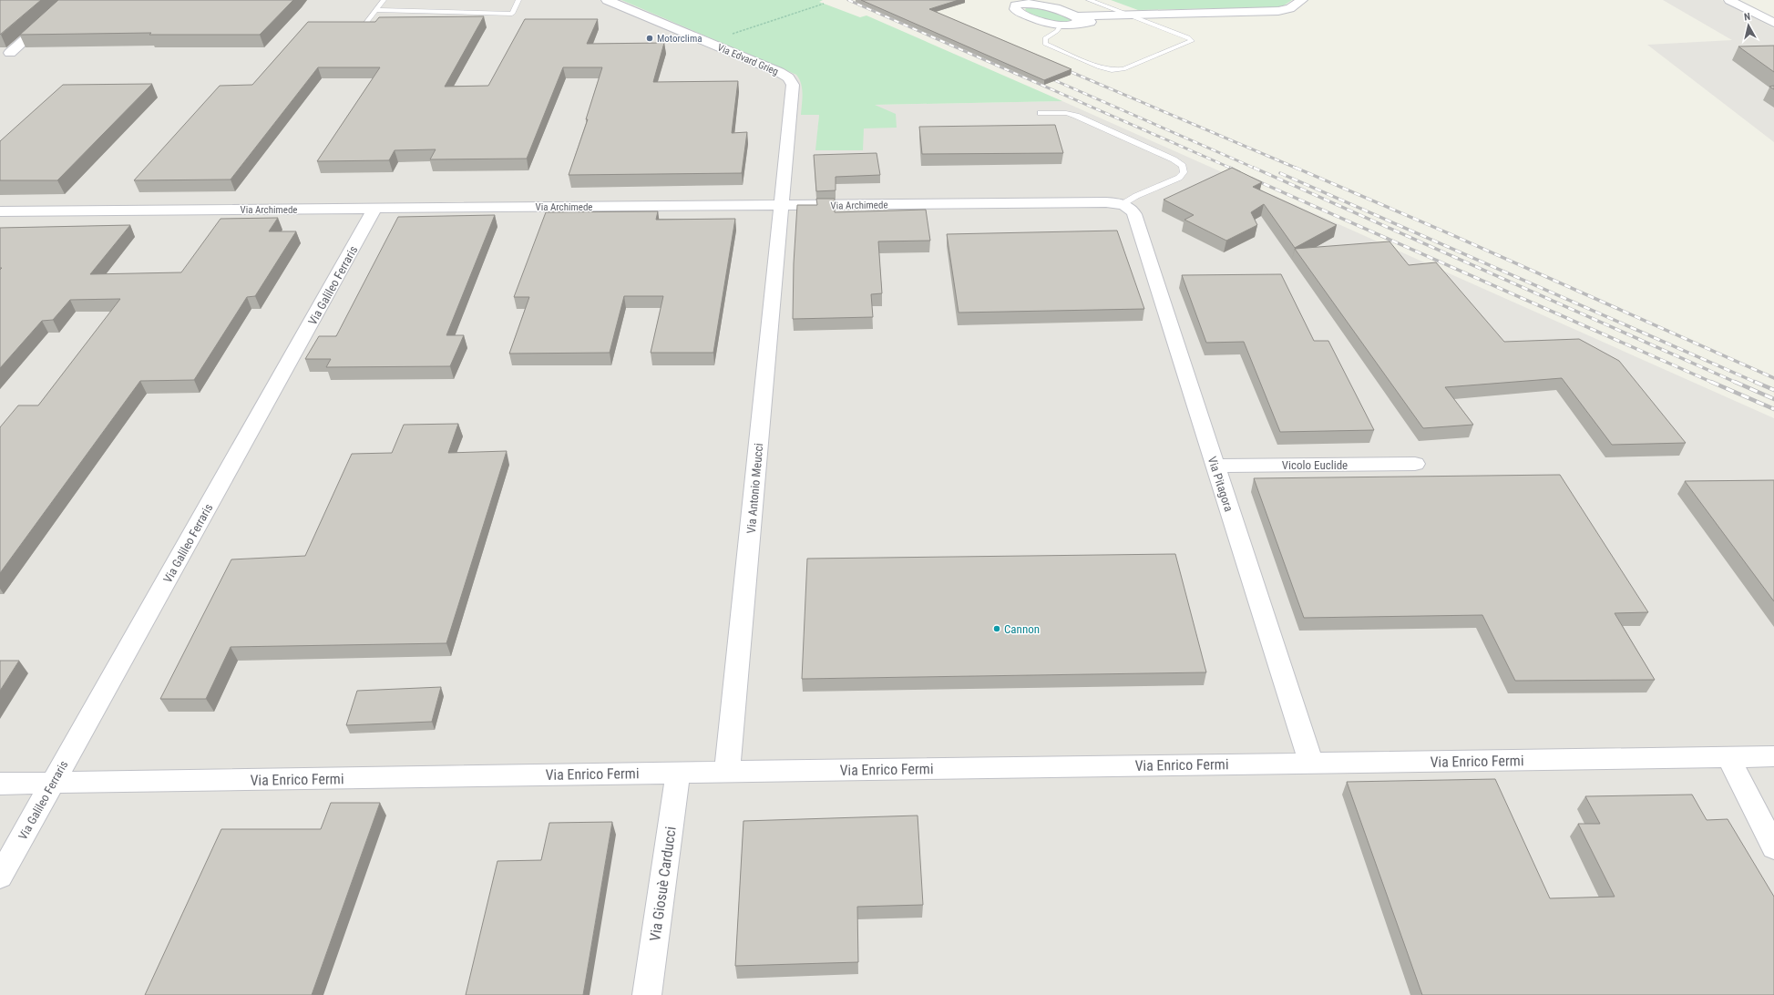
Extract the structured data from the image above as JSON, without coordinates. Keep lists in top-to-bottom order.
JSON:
{
  "streets": {
    "street": [
      "Via Edvard Grieg",
      "Via Archimede",
      "Via Galileo Ferraris",
      "Vicolo Euclide",
      "Via Pitagora",
      "Via Antonio Meucci",
      "Via Enrico Fermi",
      "Via Giosuè Carducci"
    ]
  },
  "crossings": [
    ["Via Edvard Grieg", "Via Archimede"],
    ["Via Edvard Grieg", "Via Antonio Meucci"],
    ["Via Archimede", "Via Galileo Ferraris"],
    ["Via Archimede", "Via Pitagora"],
    ["Via Archimede", "Via Antonio Meucci"],
    ["Via Galileo Ferraris", "Via Enrico Fermi"],
    ["Vicolo Euclide", "Via Pitagora"],
    ["Via Pitagora", "Via Enrico Fermi"],
    ["Via Antonio Meucci", "Via Enrico Fermi"],
    ["Via Enrico Fermi", "Via Giosuè Carducci"]
  ],
  "places": ["Motorclima", "Cannon"],
  "north": "top"
}
